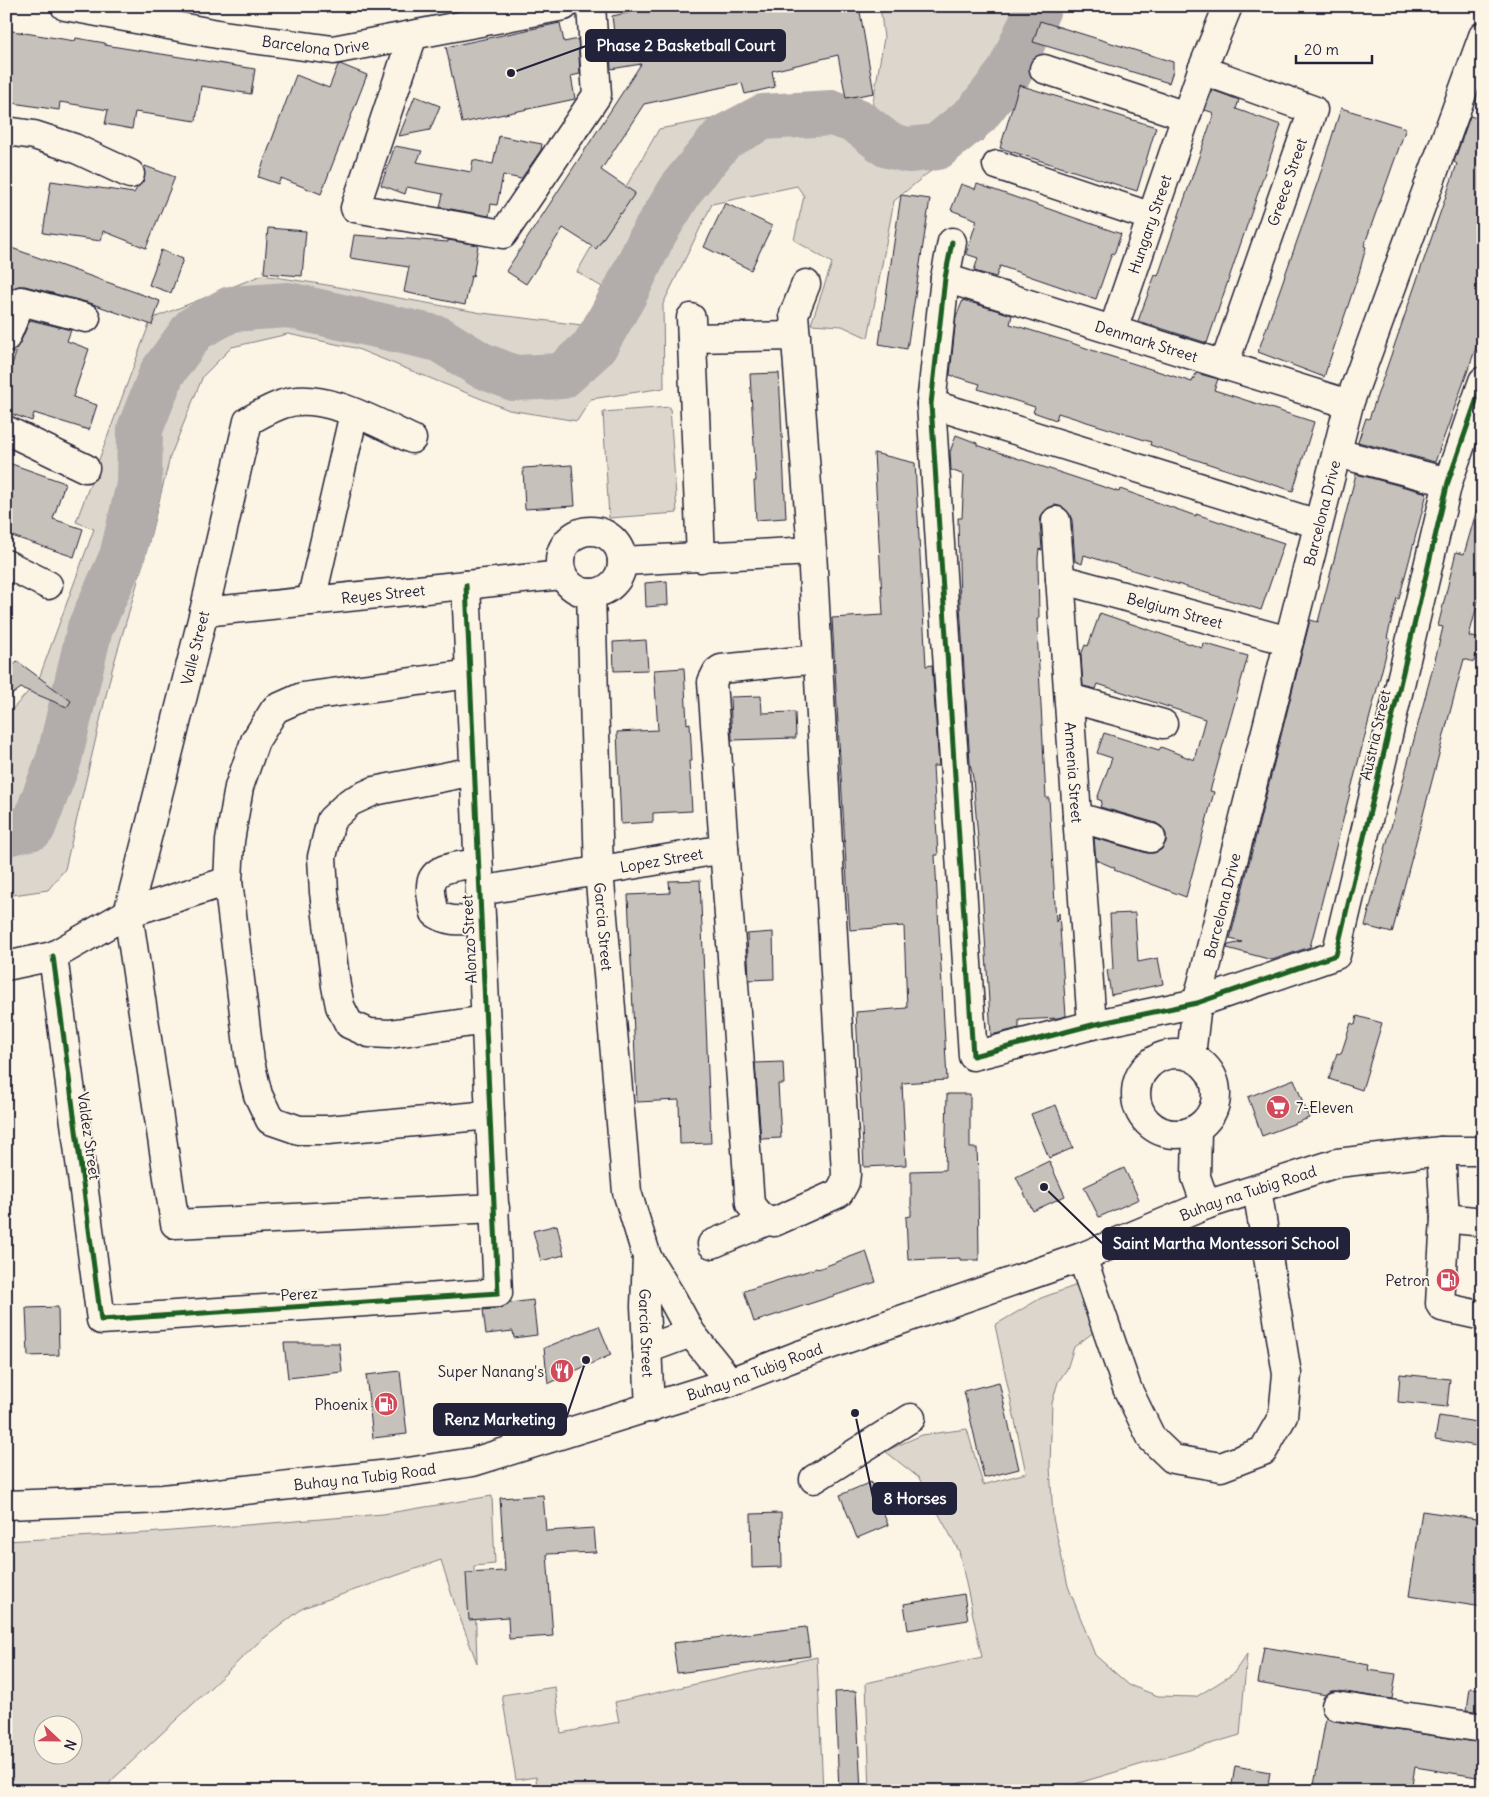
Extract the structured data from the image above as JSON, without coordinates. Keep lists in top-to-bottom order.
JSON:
{
  "streets": {
    "street": [
      "Barcelona Drive",
      "Greece Street",
      "Hungary Street",
      "Denmark Street",
      "Reyes Street",
      "Belgium Street",
      "Valle Street",
      "Austria Street",
      "Armenia Street",
      "Lopez Street",
      "Garcia Street",
      "Alonzo Street",
      "Valdez Street",
      "Buhay na Tubig Road",
      "Perez"
    ]
  },
  "crossings": [
    ["Barcelona Drive", "Denmark Street"],
    ["Barcelona Drive", "Belgium Street"],
    ["Barcelona Drive", "Austria Street"],
    ["Greece Street", "Hungary Street"],
    ["Greece Street", "Denmark Street"],
    ["Hungary Street", "Denmark Street"],
    ["Reyes Street", "Valle Street"],
    ["Reyes Street", "Garcia Street"],
    ["Reyes Street", "Alonzo Street"],
    ["Belgium Street", "Armenia Street"],
    ["Lopez Street", "Garcia Street"],
    ["Lopez Street", "Alonzo Street"],
    ["Garcia Street", "Buhay na Tubig Road"],
    ["Alonzo Street", "Perez"],
    ["Valdez Street", "Perez"]
  ],
  "places": {
    "other": [
      "Phase 2 Basketball Court",
      "Saint Martha Montessori School",
      "Renz Marketing",
      "8 Horses"
    ],
    "supermarket": ["7-Eleven"],
    "fuel station": ["Petron", "Phoenix"],
    "restaurant": ["Super Nanang's"]
  },
  "scale_bar": "20 m",
  "north": "right"
}
